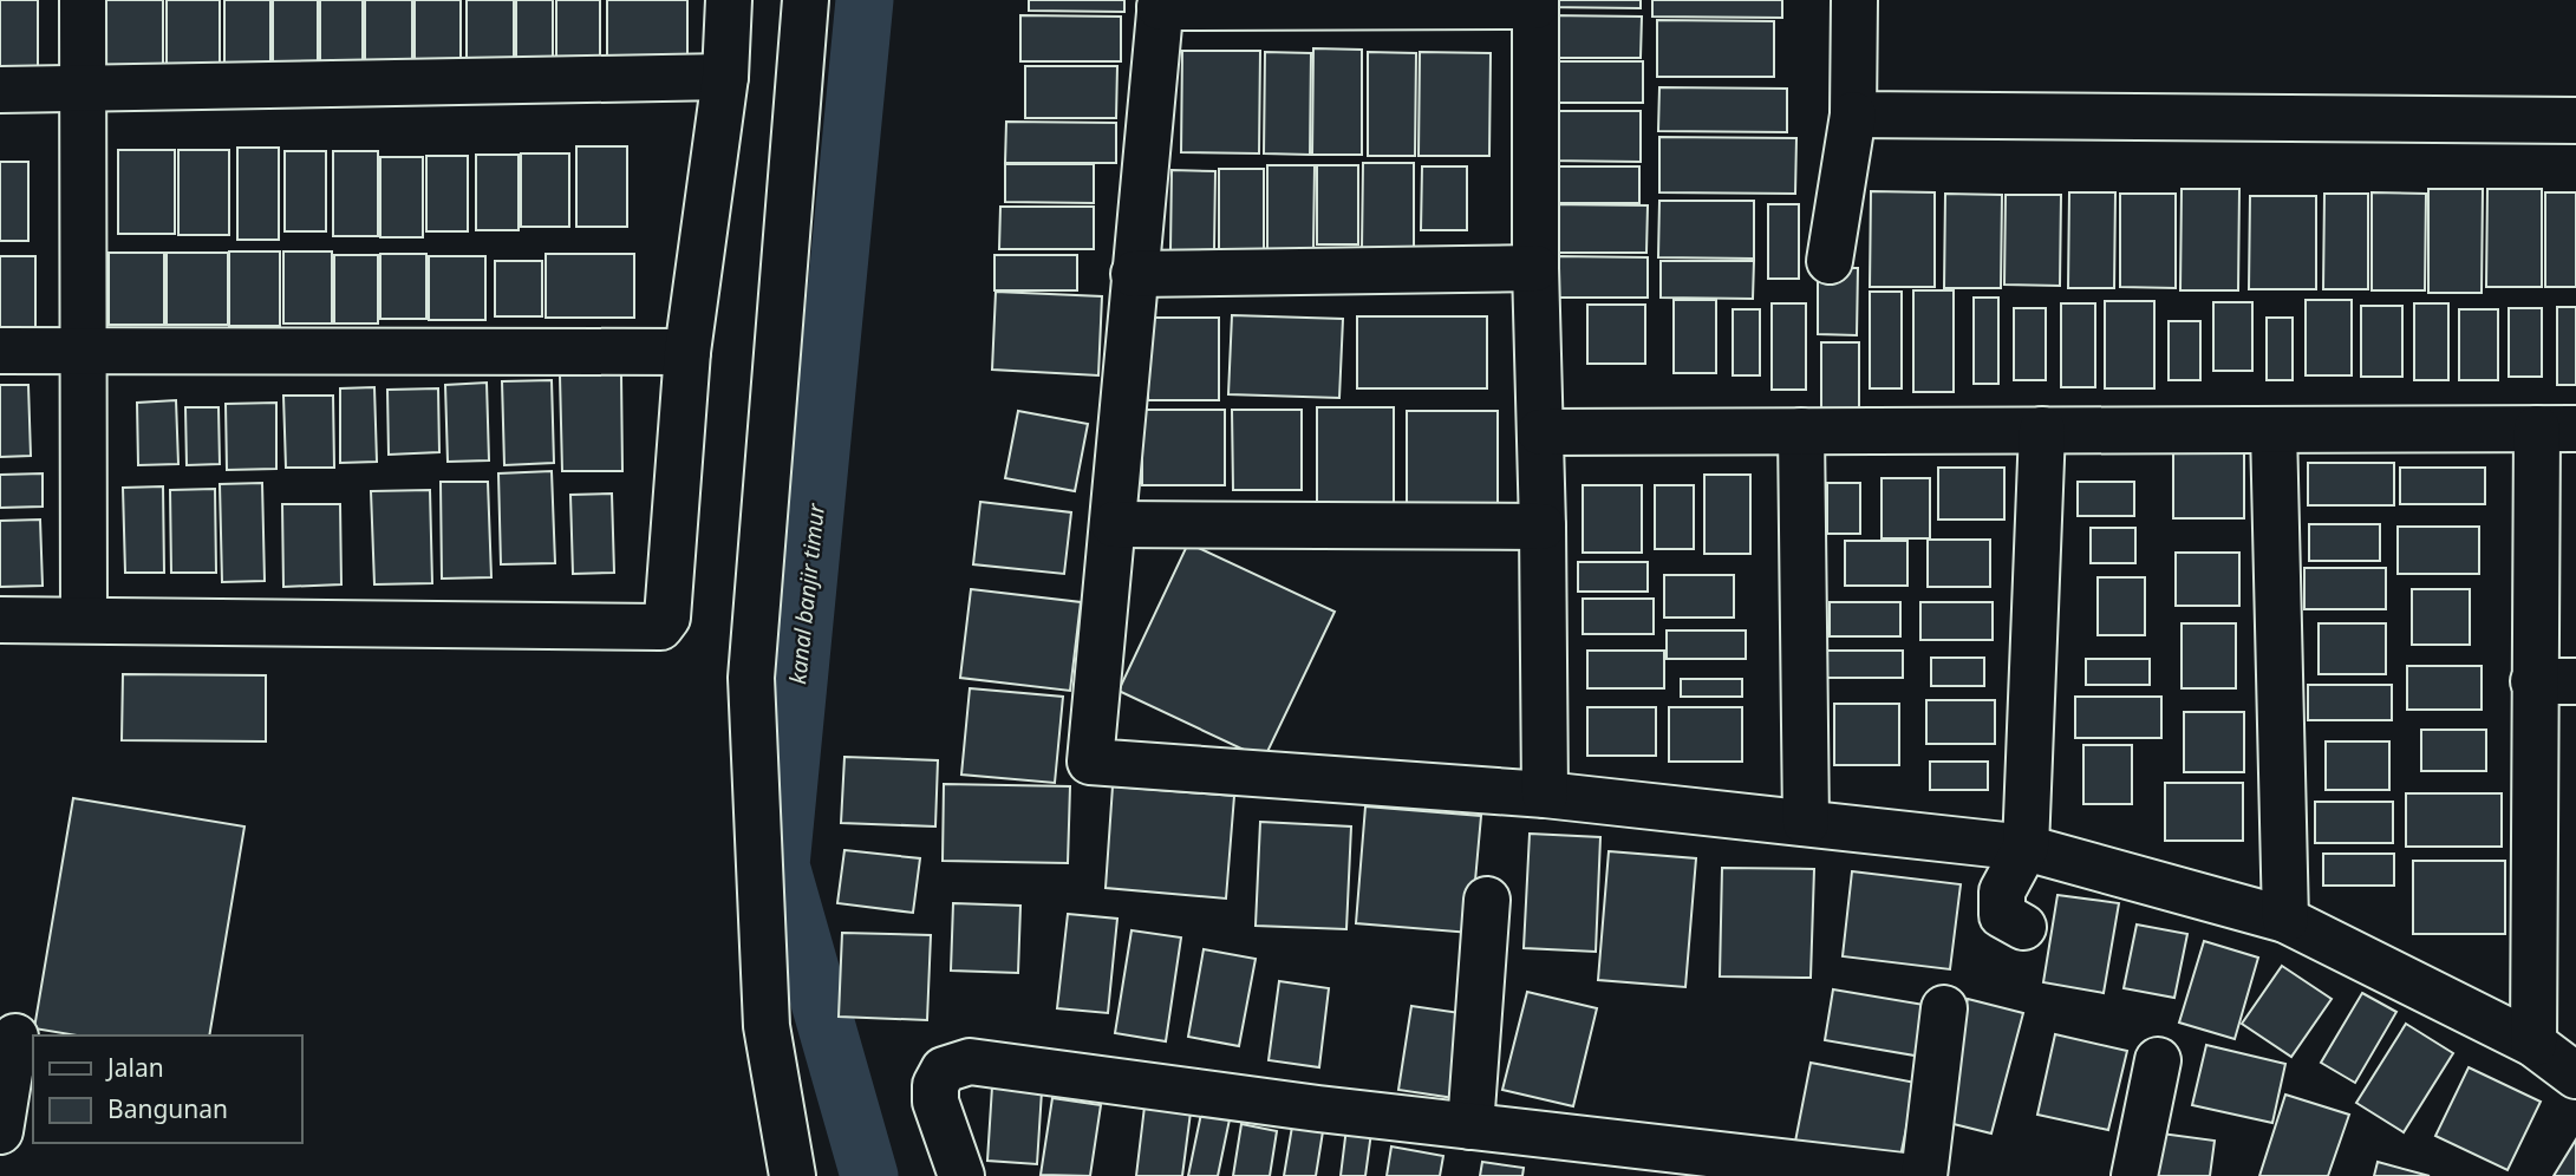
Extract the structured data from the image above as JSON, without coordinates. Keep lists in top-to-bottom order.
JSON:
{
  "water": ["kanal banjir timur"],
  "legend": ["Jalan", "Bangunan"]
}
